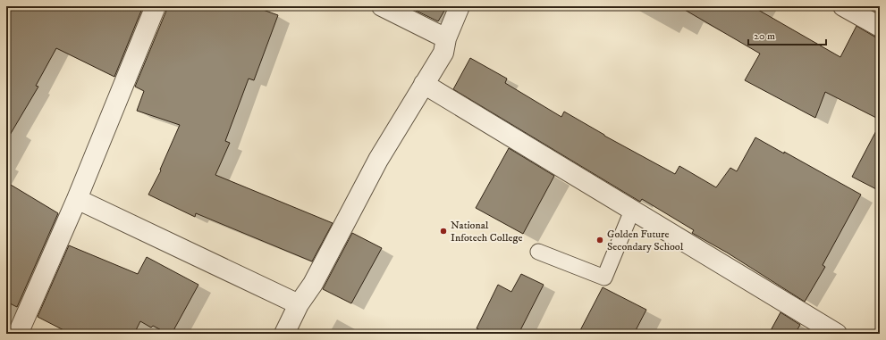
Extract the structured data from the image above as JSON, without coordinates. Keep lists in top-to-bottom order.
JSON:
{
  "places": ["National Infotech College", "Golden Future Secondary School"],
  "scale_bar": "20 m"
}
